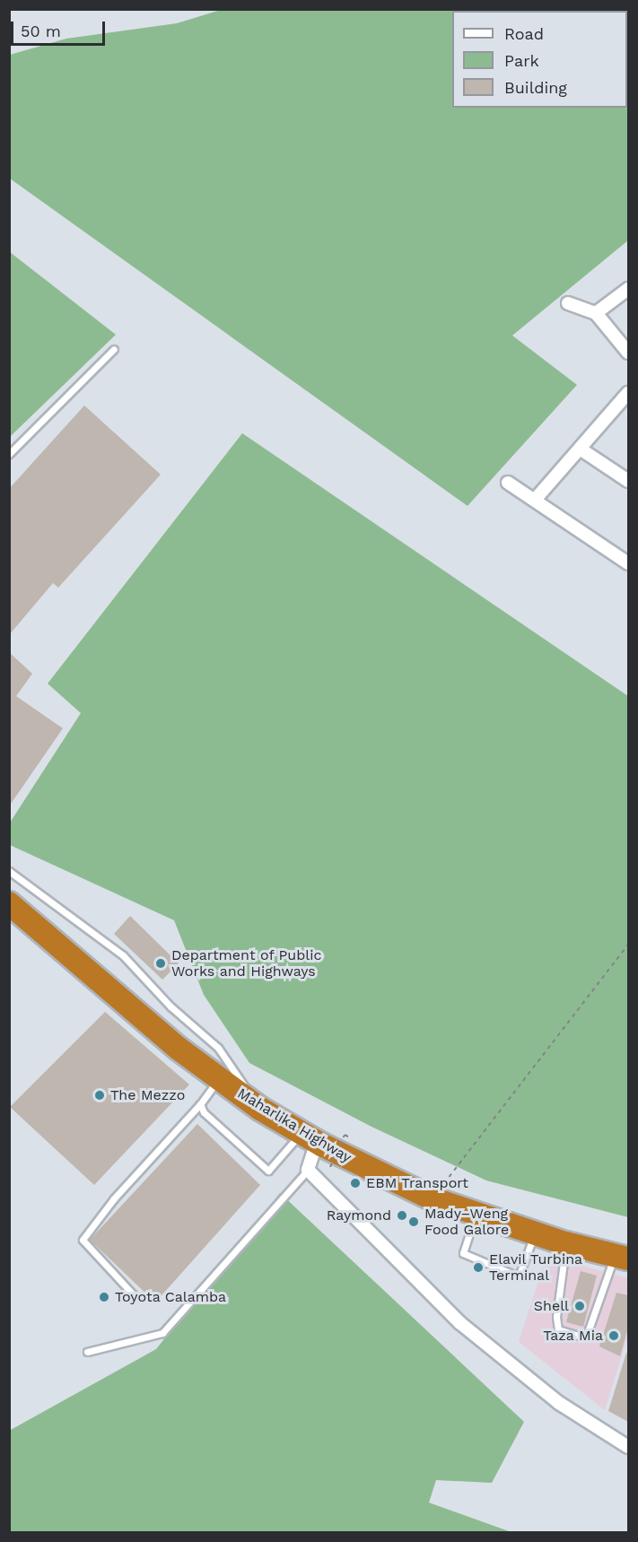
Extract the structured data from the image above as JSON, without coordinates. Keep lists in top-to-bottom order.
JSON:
{
  "streets": {
    "highway": ["Maharlika Highway"]
  },
  "places": [
    "Department of Public Works and Highways",
    "The Mezzo",
    "EBM Transport",
    "Raymond",
    "Mady–Weng Food Galore",
    "Elavil Turbina Terminal",
    "Toyota Calamba",
    "Shell",
    "Taza Mia"
  ],
  "legend": ["Road", "Park", "Building"],
  "scale_bar": "50 m"
}
